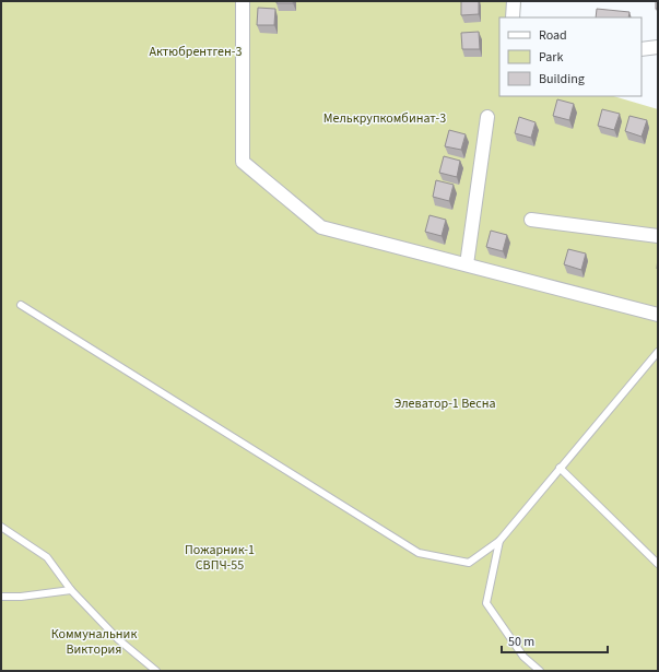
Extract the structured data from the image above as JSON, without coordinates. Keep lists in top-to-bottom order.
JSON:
{
  "parks": [
    "Актюбрентген-3",
    "Мелькрупкомбинат-3",
    "Элеватор-1 Весна",
    "Пожарник-1 СВПЧ-55",
    "Коммунальник Виктория"
  ],
  "legend": ["Road", "Park", "Building"],
  "scale_bar": "50 m"
}
